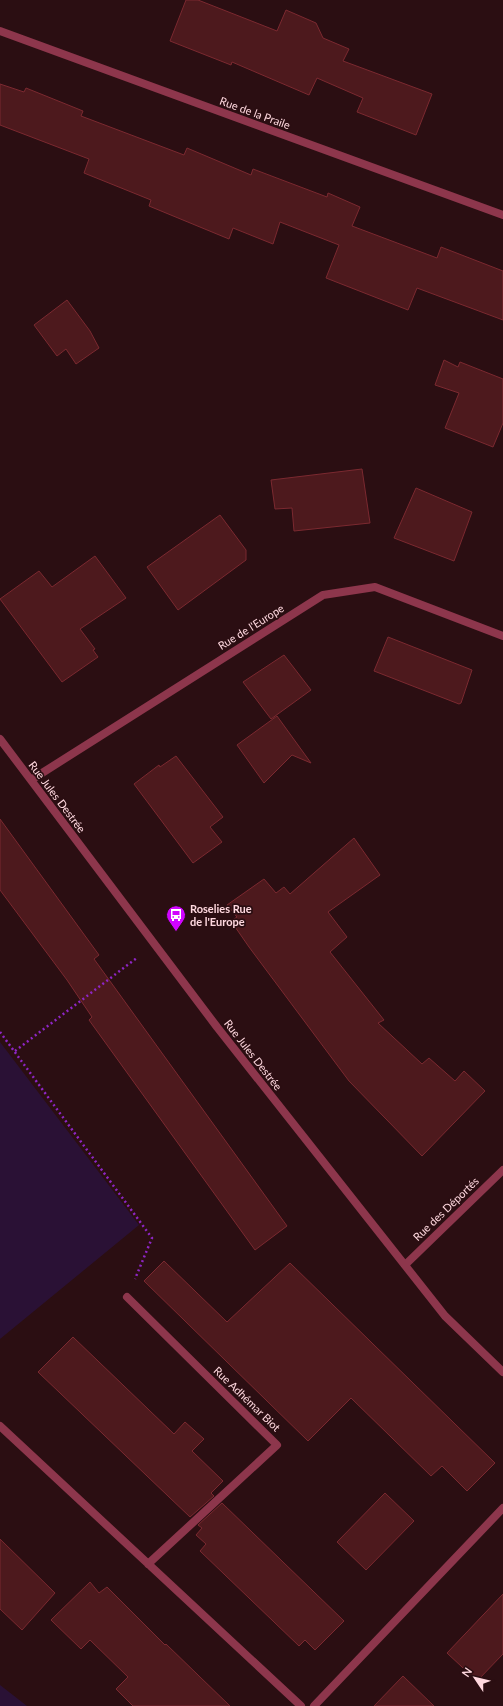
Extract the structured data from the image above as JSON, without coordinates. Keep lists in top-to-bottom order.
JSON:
{
  "streets": {
    "street": [
      "Rue de la Praile",
      "Rue de l'Europe",
      "Rue Jules Destrée",
      "Rue des Déportés",
      "Rue Adhémar Biot"
    ]
  },
  "crossings": [
    ["Rue de l'Europe", "Rue Jules Destrée"],
    ["Rue Jules Destrée", "Rue des Déportés"]
  ],
  "places": {
    "bus stop": ["Roselies Rue de l'Europe"]
  },
  "north": "top left"
}
